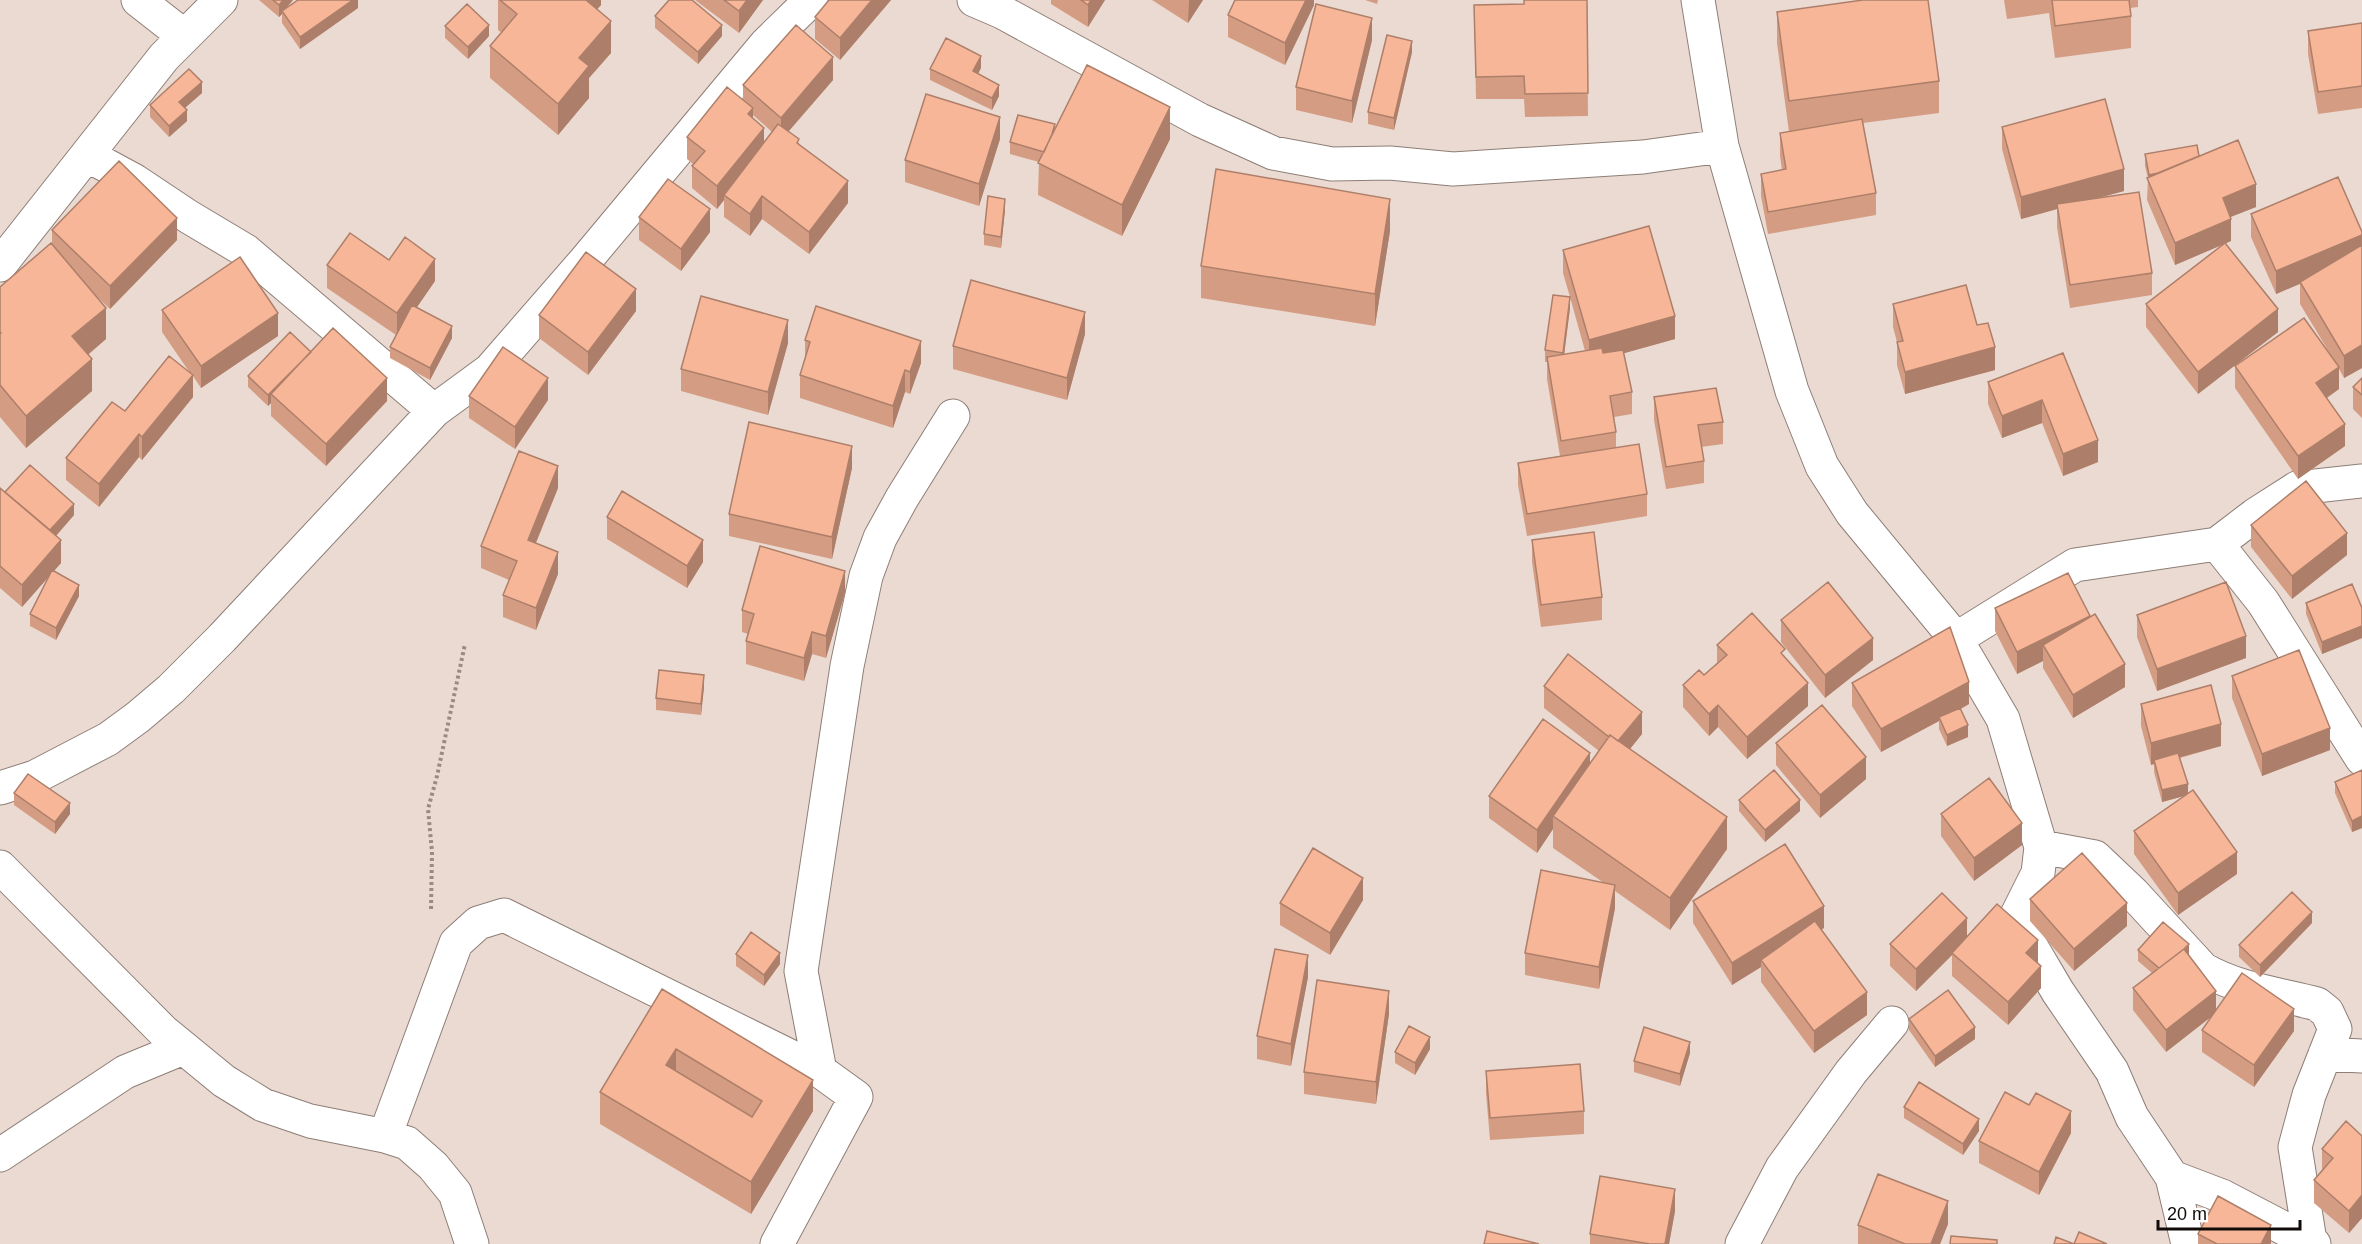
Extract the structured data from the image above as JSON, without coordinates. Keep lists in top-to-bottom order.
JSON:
{
  "scale_bar": "20 m"
}
